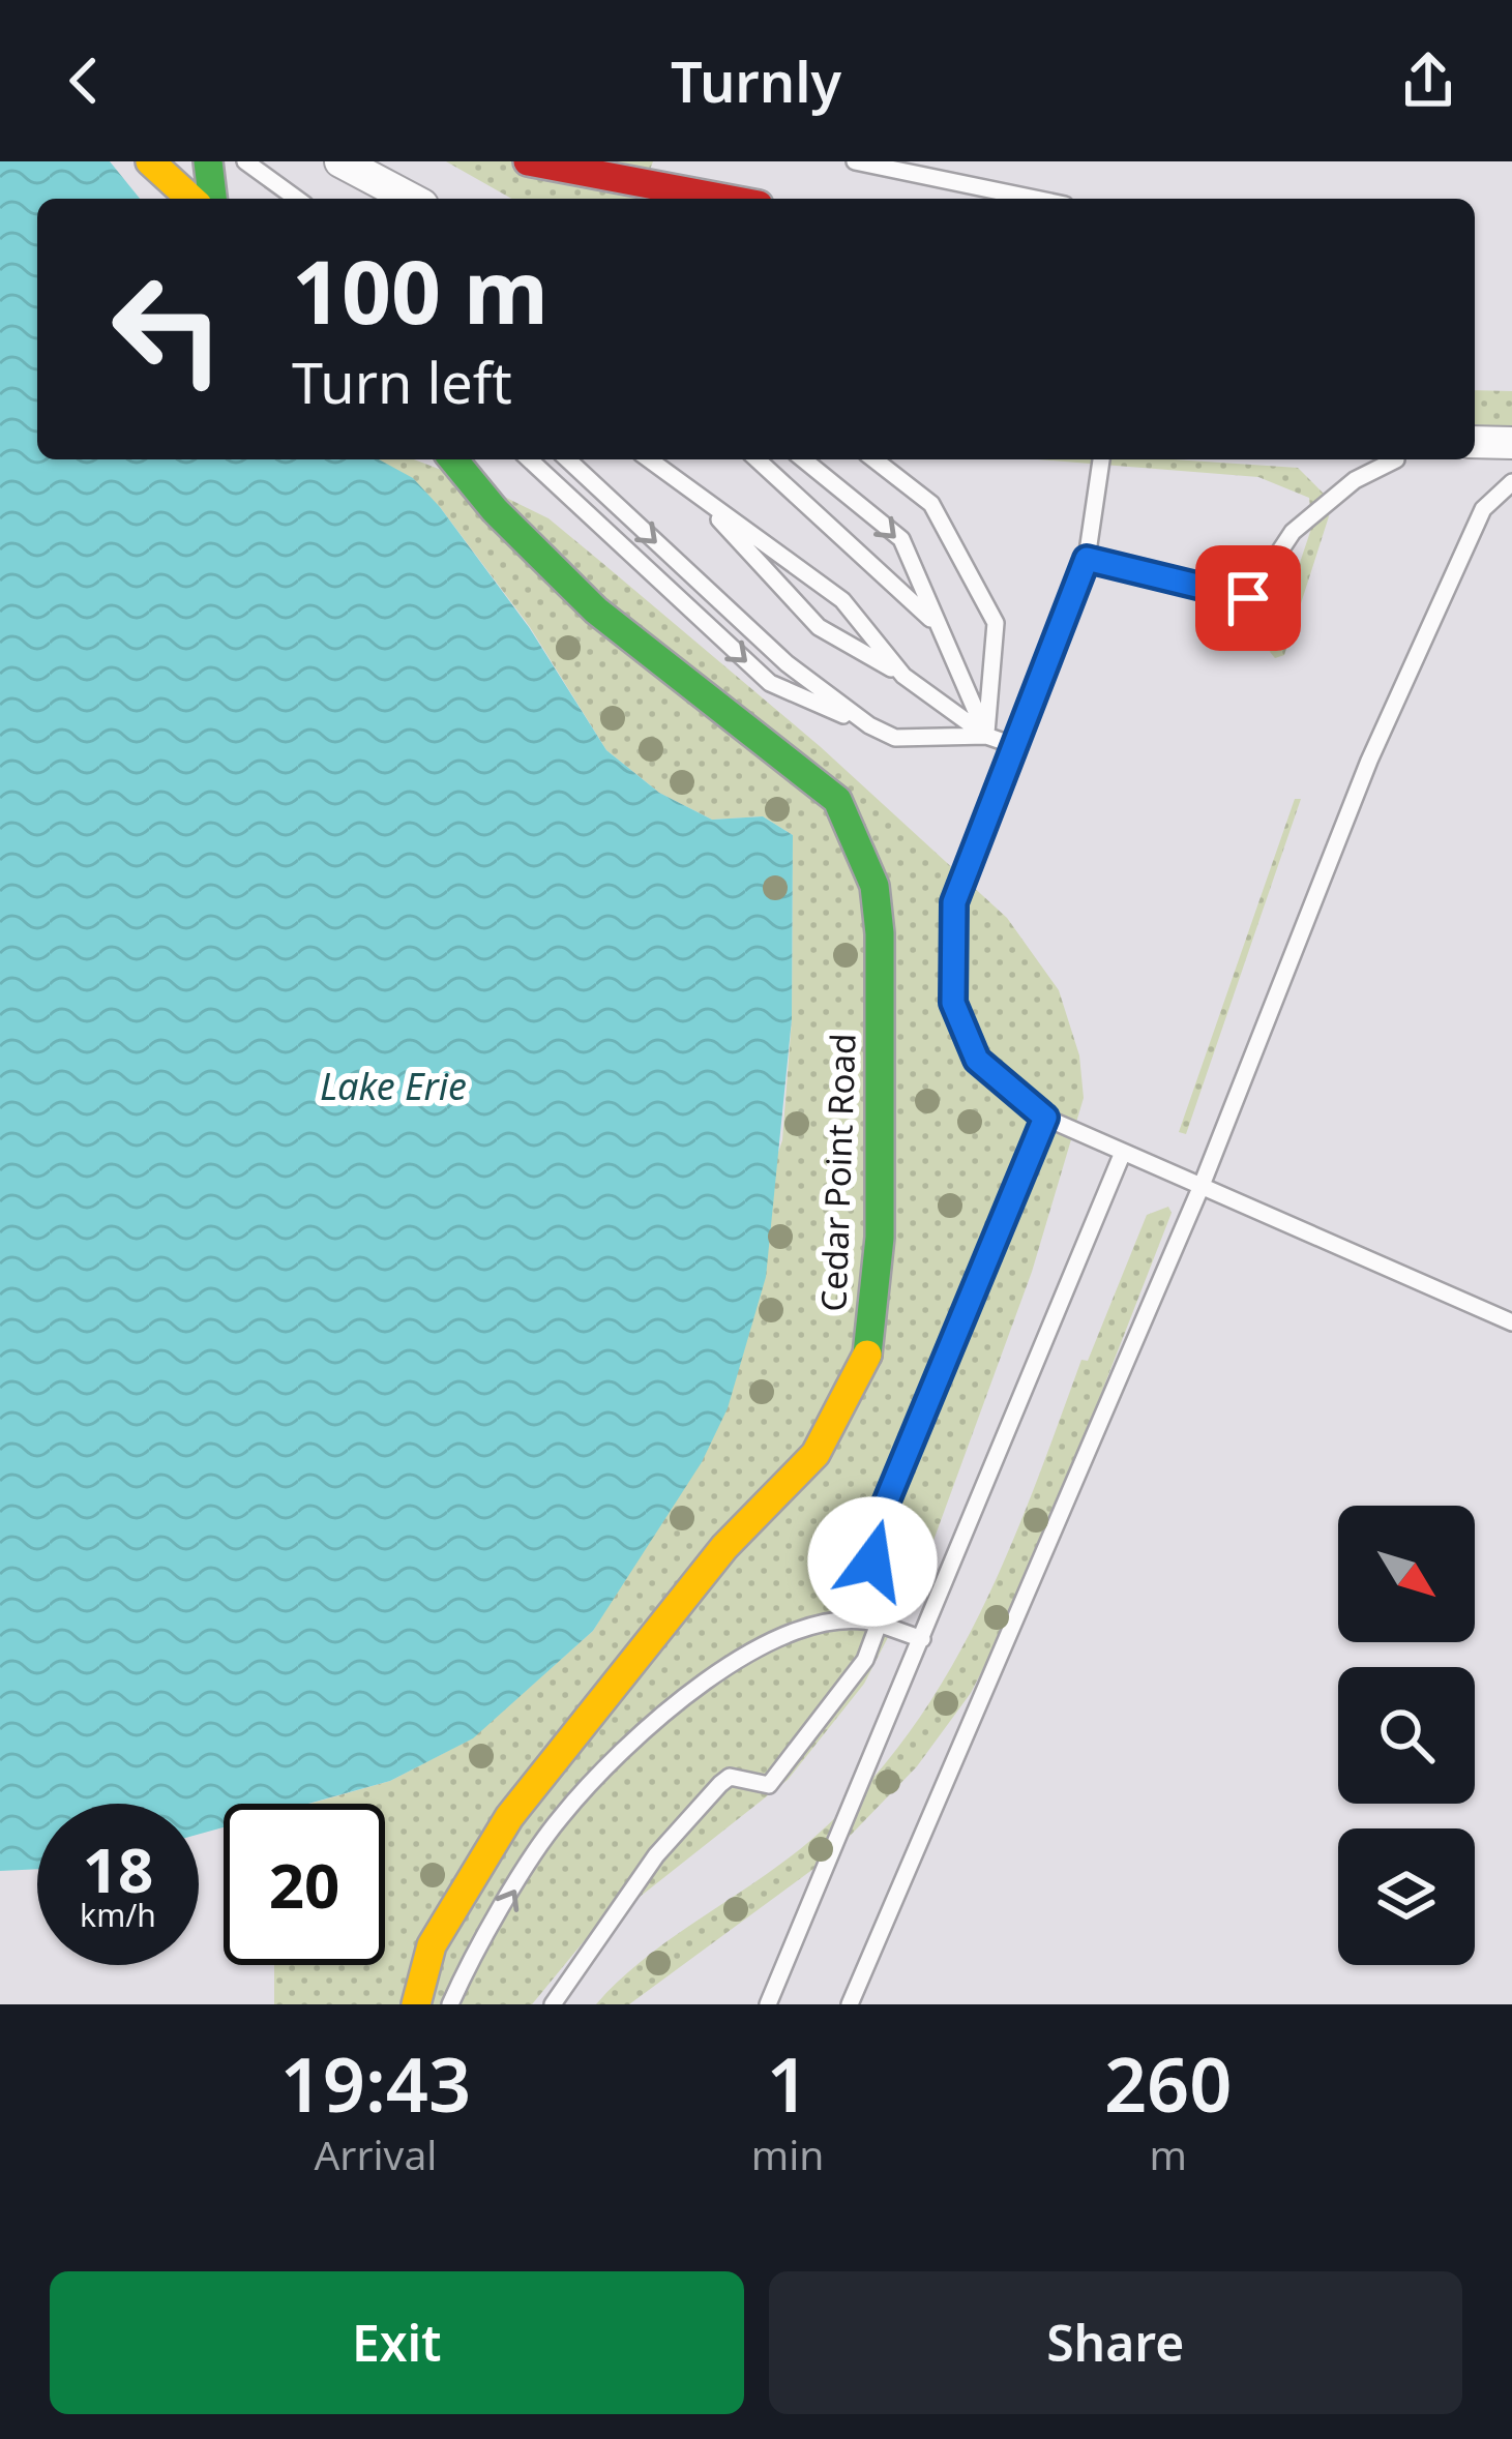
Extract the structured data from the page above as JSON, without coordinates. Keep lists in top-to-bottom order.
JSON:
{
  "streets": {
    "street": ["Cedar Point Road"]
  },
  "water": ["Lake Erie"],
  "north": "bottom right",
  "page": {
    "header": "Turnly",
    "turn": ["100 m", "Turn left"],
    "speed": "18 km/h",
    "limit": "20",
    "eta": [
      "19:43",
      "Arrival",
      "1",
      "min",
      "260",
      "m"
    ],
    "buttons": ["Exit", "Share"]
  }
}
